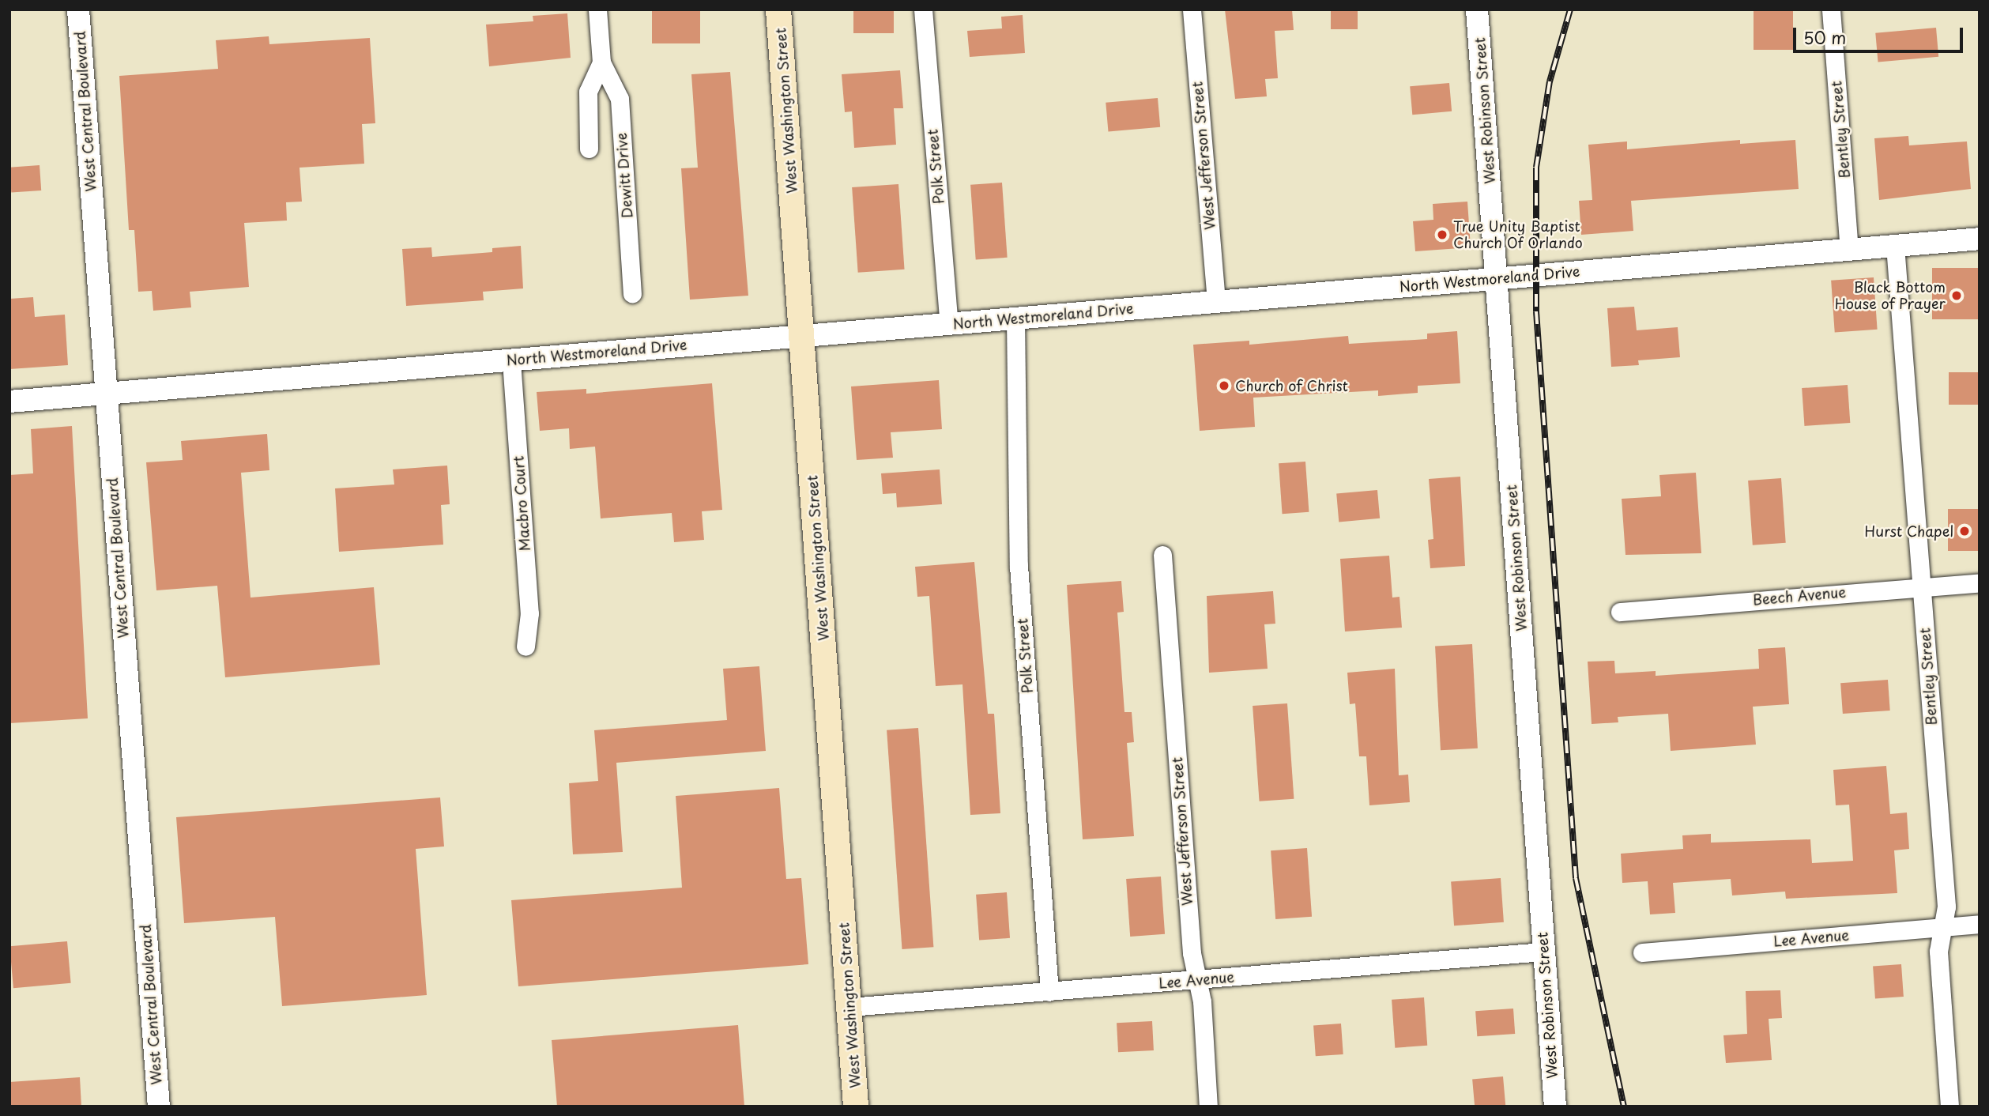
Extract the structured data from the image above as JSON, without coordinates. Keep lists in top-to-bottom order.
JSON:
{
  "streets": {
    "main road": ["West Washington Street"],
    "street": [
      "West Robinson Street",
      "West Central Boulevard",
      "Bentley Street",
      "West Jefferson Street",
      "Polk Street",
      "Dewitt Drive",
      "North Westmoreland Drive",
      "Macbro Court",
      "Beech Avenue",
      "Lee Avenue"
    ]
  },
  "crossings": [
    ["West Washington Street", "North Westmoreland Drive"],
    ["West Washington Street", "Lee Avenue"],
    ["West Robinson Street", "North Westmoreland Drive"],
    ["West Robinson Street", "Lee Avenue"],
    ["West Central Boulevard", "North Westmoreland Drive"],
    ["Bentley Street", "North Westmoreland Drive"],
    ["Bentley Street", "Beech Avenue"],
    ["Bentley Street", "Lee Avenue"],
    ["West Jefferson Street", "North Westmoreland Drive"],
    ["West Jefferson Street", "Lee Avenue"],
    ["Polk Street", "North Westmoreland Drive"],
    ["Polk Street", "Lee Avenue"],
    ["North Westmoreland Drive", "Macbro Court"]
  ],
  "places": [
    "True Unity Baptist Church Of Orlando",
    "Black Bottom House of Prayer",
    "Church of Christ",
    "Hurst Chapel"
  ],
  "scale_bar": "50 m"
}
